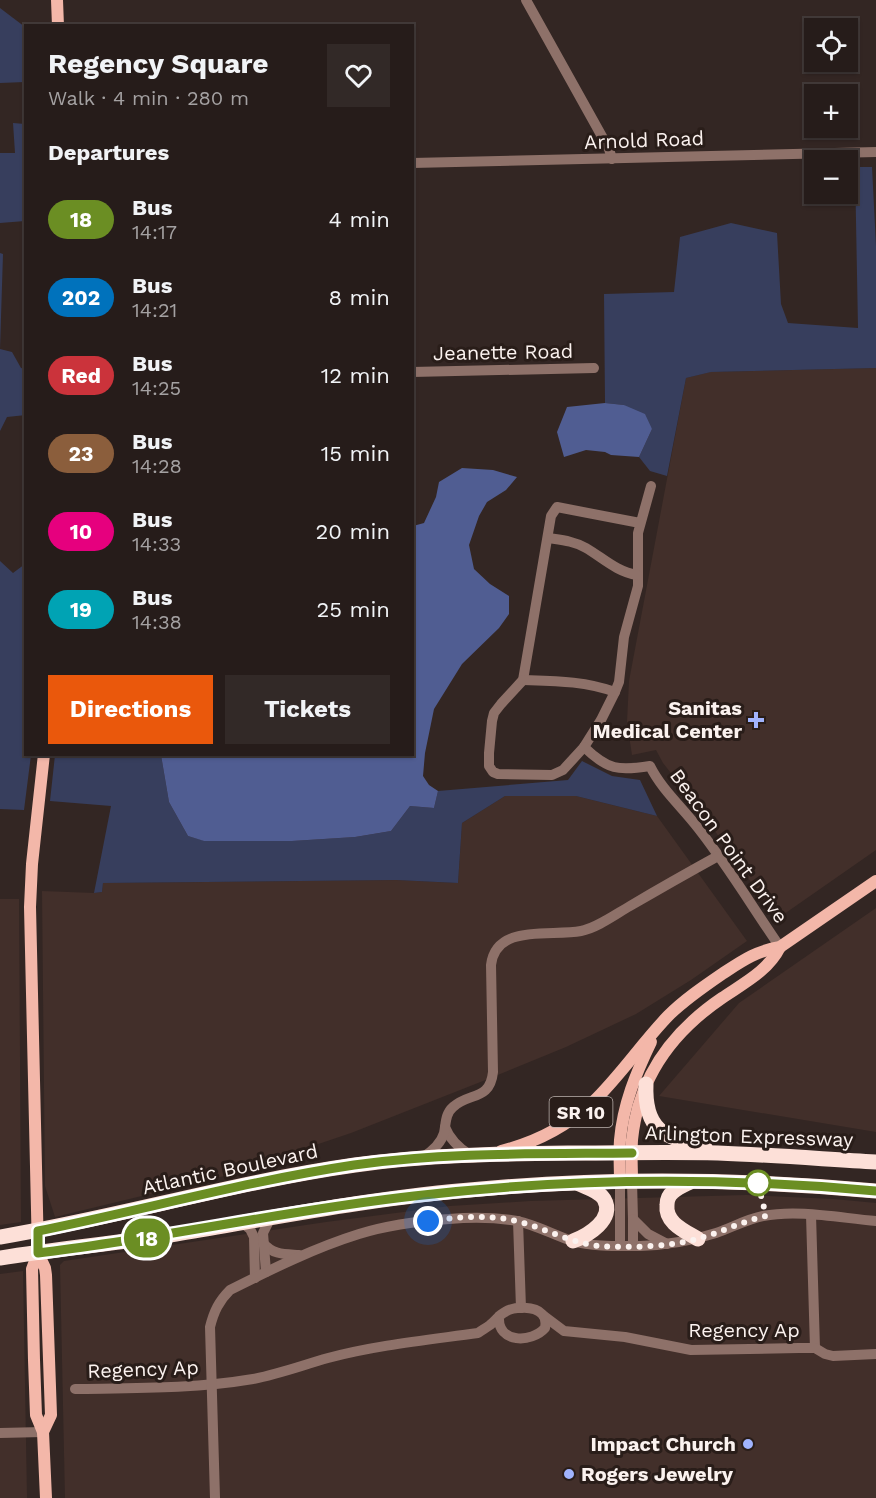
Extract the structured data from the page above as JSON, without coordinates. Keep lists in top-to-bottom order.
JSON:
{
  "streets": {
    "highway": ["SR 10", "Arlington Expressway", "Atlantic Boulevard"],
    "street": [
      "Arnold Road",
      "Jeanette Road",
      "Beacon Point Drive",
      "Regency Ap"
    ]
  },
  "crossings": [
    ["Beacon Point Drive", "Atlantic Boulevard"],
    ["Arlington Expressway", "Atlantic Boulevard"]
  ],
  "places": {
    "health": ["Sanitas Medical Center"],
    "other": ["Impact Church", "Rogers Jewelry"]
  },
  "lines": ["bus line 18"],
  "page": {
    "on_map": "18",
    "map_buttons": ["+", "−"],
    "heading": [
      ["Regency Square", "Walk · 4 min · 280 m"],
      "Departures"
    ],
    "list": [
      {
        "mark": "18",
        "name": "Bus",
        "note": "14:17",
        "value": "4 min"
      },
      {
        "mark": "202",
        "name": "Bus",
        "note": "14:21",
        "value": "8 min"
      },
      {
        "mark": "Red",
        "name": "Bus",
        "note": "14:25",
        "value": "12 min"
      },
      {
        "mark": "23",
        "name": "Bus",
        "note": "14:28",
        "value": "15 min"
      },
      {
        "mark": "10",
        "name": "Bus",
        "note": "14:33",
        "value": "20 min"
      },
      {
        "mark": "19",
        "name": "Bus",
        "note": "14:38",
        "value": "25 min"
      }
    ],
    "buttons": ["Directions", "Tickets"]
  }
}
